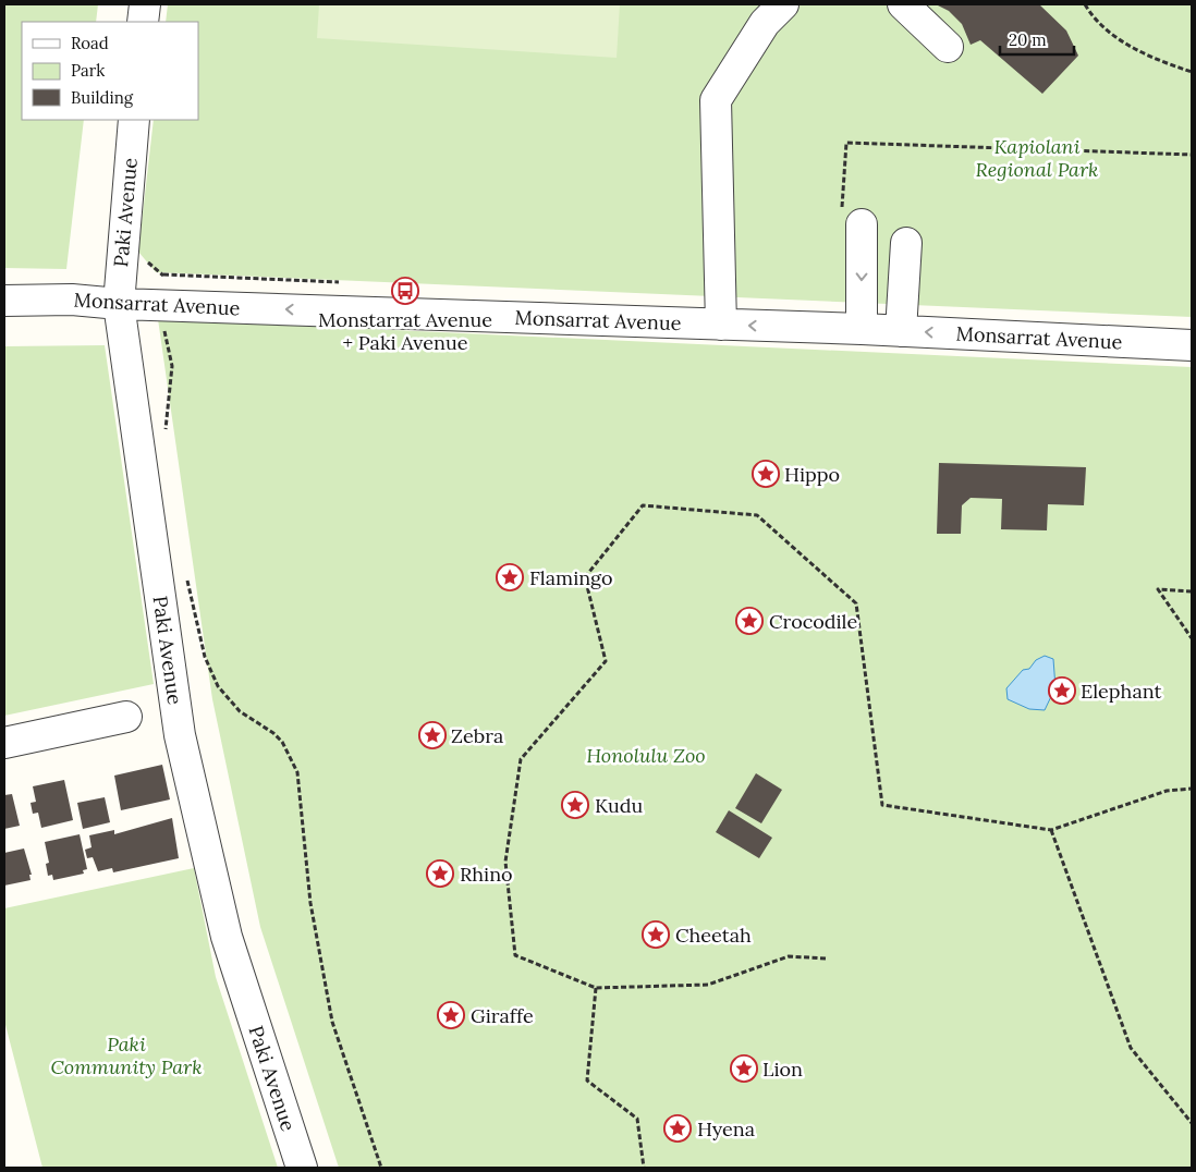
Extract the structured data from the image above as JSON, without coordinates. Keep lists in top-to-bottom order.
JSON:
{
  "streets": {
    "street": ["Paki Avenue", "Monsarrat Avenue"]
  },
  "crossings": [
    ["Paki Avenue", "Monsarrat Avenue"]
  ],
  "one_way": ["Monsarrat Avenue"],
  "parks": ["Kapiolani Regional Park", "Honolulu Zoo", "Paki Community Park"],
  "places": {
    "bus stop": ["Monstarrat Avenue + Paki Avenue"],
    "place": [
      "Hippo",
      "Flamingo",
      "Crocodile",
      "Elephant",
      "Zebra",
      "Kudu",
      "Rhino",
      "Cheetah",
      "Giraffe",
      "Lion",
      "Hyena"
    ]
  },
  "legend": ["Road", "Park", "Building"],
  "scale_bar": "20 m"
}
